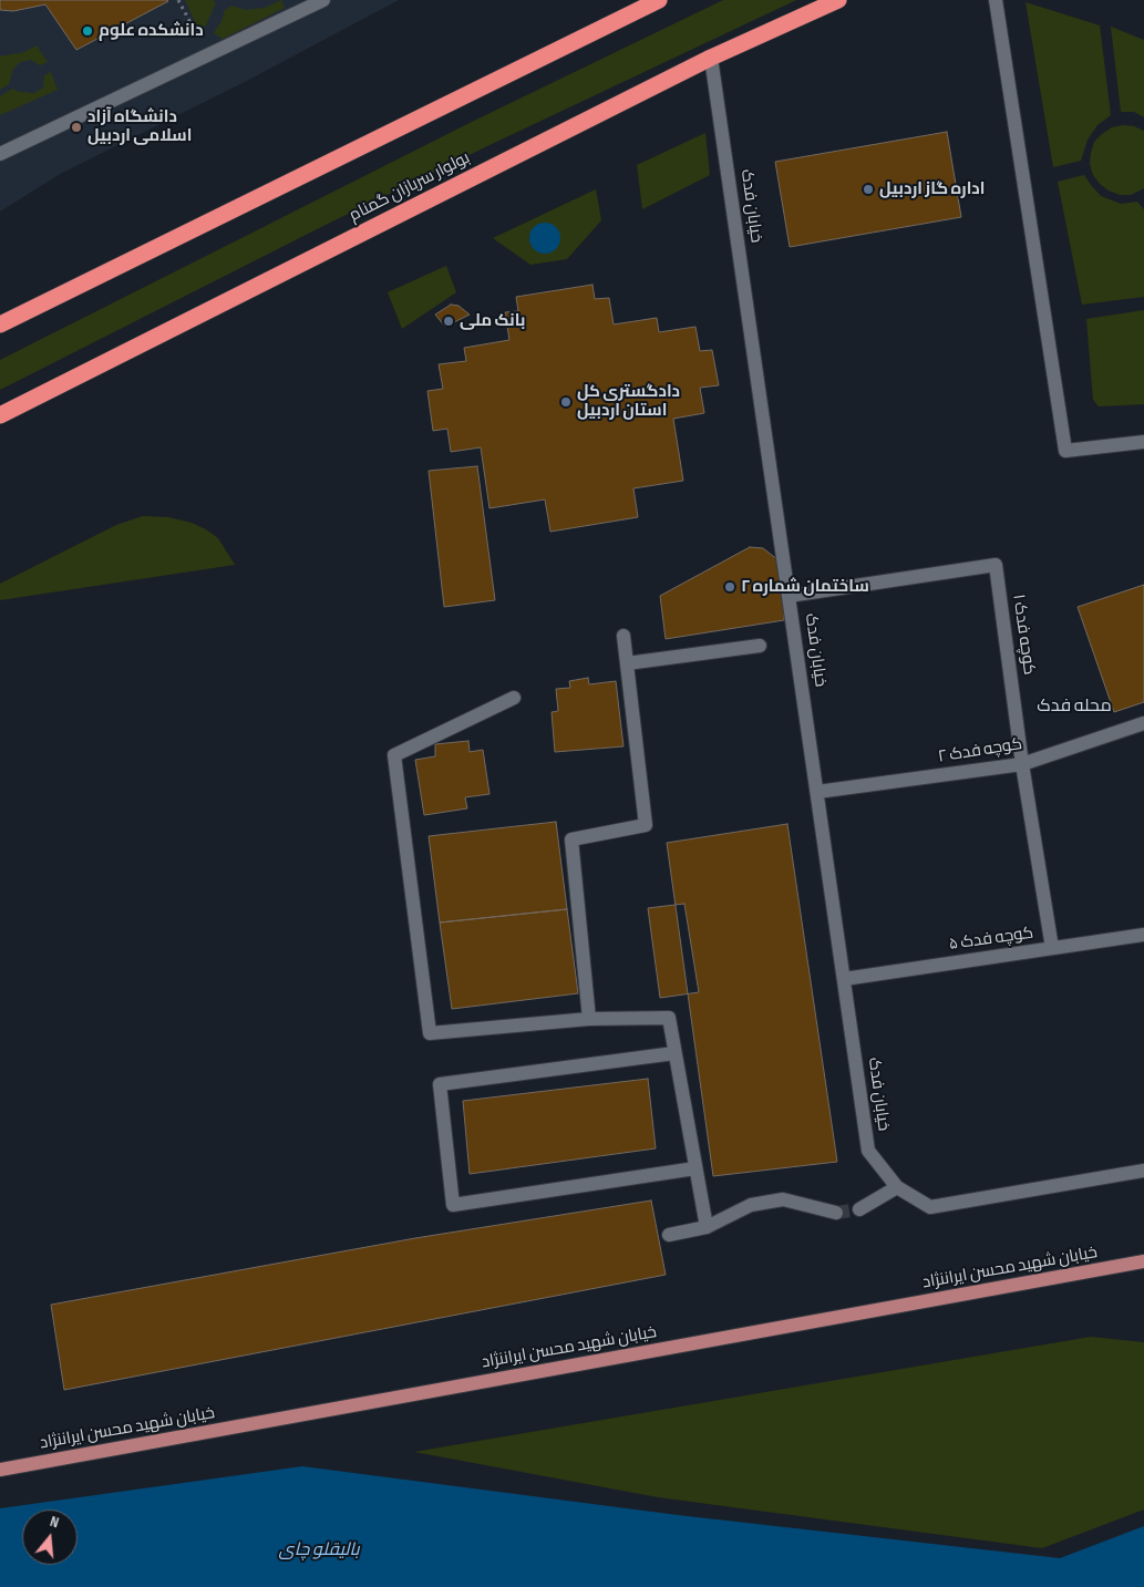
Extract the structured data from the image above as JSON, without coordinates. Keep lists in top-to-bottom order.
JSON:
{
  "streets": {
    "highway": ["بولوار سربازان گمنام"],
    "main road": ["خیابان شهید محسن ایراننژاد"],
    "street": [
      "خیابان فدک",
      "کوچه فدک ۱",
      "کوچه فدک ۲",
      "کوچه فدک ۵"
    ]
  },
  "crossings": [
    ["بولوار سربازان گمنام", "خیابان فدک"],
    ["خیابان فدک", "کوچه فدک ۱"],
    ["خیابان فدک", "کوچه فدک ۲"],
    ["خیابان فدک", "کوچه فدک ۵"],
    ["کوچه فدک ۱", "کوچه فدک ۲"],
    ["کوچه فدک ۱", "کوچه فدک ۵"]
  ],
  "districts": ["محله فدک"],
  "water": ["بالیقلو چای"],
  "places": [
    "دانشکده علوم",
    "دانشگاه آزاد اسلامی اردبیل",
    "اداره گاز اردبیل",
    "بانک ملی",
    "دادگستری کل استان اردبیل",
    "ساختمان شماره ۲"
  ],
  "north": "top"
}
